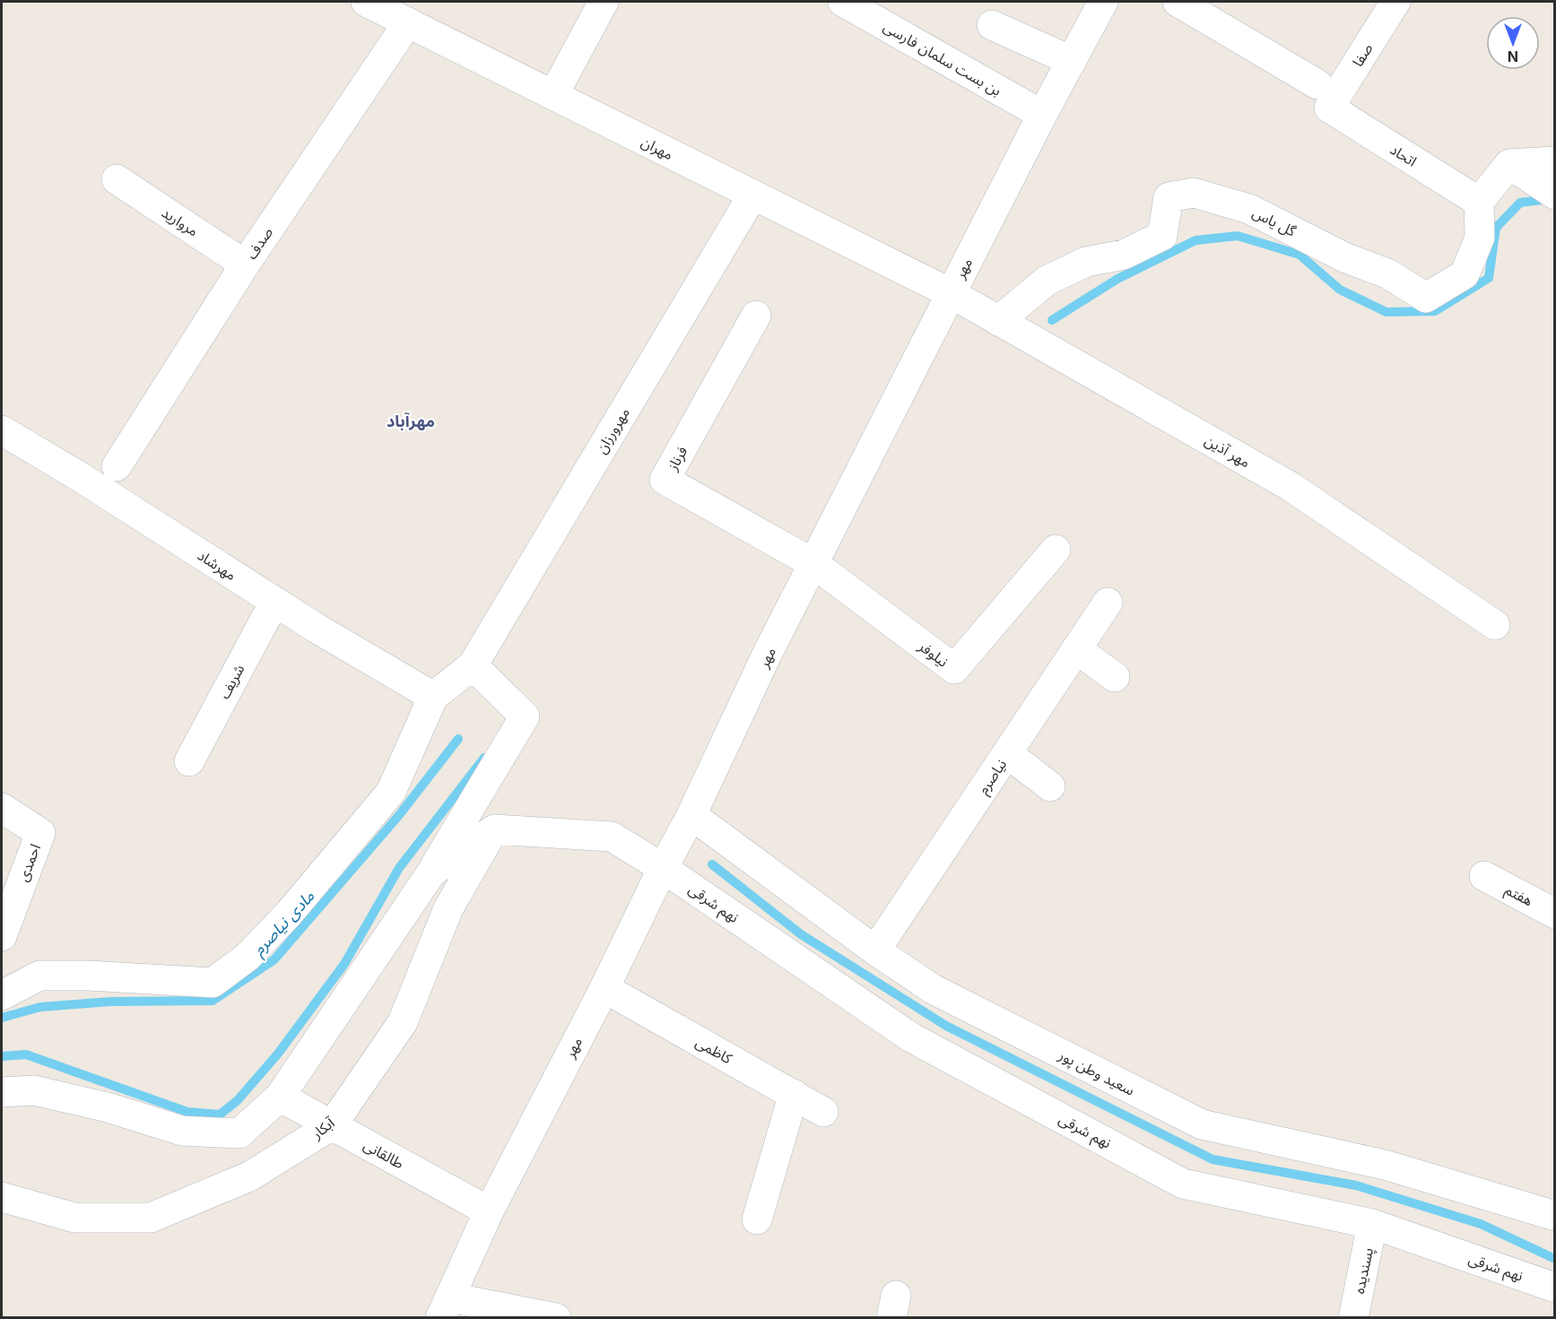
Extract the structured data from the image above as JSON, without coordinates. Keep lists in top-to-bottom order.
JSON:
{
  "streets": {
    "street": [
      "صفا",
      "بن بست سلمان فارسی",
      "مهران",
      "اتحاد",
      "مروارید",
      "گل یاس",
      "صدف",
      "مهر",
      "مهرورزان",
      "مهر آذین",
      "فرناز",
      "مهرشاد",
      "نیلوفر",
      "شریف",
      "نیاصرم",
      "احمدی",
      "هفتم",
      "نهم شرقی",
      "کاظمی",
      "سعید وطن پور",
      "آبکار",
      "طالقانی",
      "پسندیده"
    ]
  },
  "crossings": [
    ["صفا", "اتحاد"],
    ["بن بست سلمان فارسی", "مهر"],
    ["مهران", "صدف"],
    ["مهران", "مهر"],
    ["مهران", "مهرورزان"],
    ["مهران", "مهر آذین"],
    ["اتحاد", "گل یاس"],
    ["مروارید", "صدف"],
    ["گل یاس", "مهر آذین"],
    ["مهر", "مهر آذین"],
    ["مهر", "فرناز"],
    ["مهر", "نیلوفر"],
    ["مهر", "نهم شرقی"],
    ["مهر", "کاظمی"],
    ["مهر", "سعید وطن پور"],
    ["مهر", "طالقانی"],
    ["فرناز", "نیلوفر"],
    ["مهرشاد", "شریف"],
    ["نیاصرم", "سعید وطن پور"],
    ["نهم شرقی", "پسندیده"],
    ["آبکار", "طالقانی"]
  ],
  "districts": ["مهرآباد"],
  "water": ["مادی نیاصرم"],
  "north": "bottom"
}
